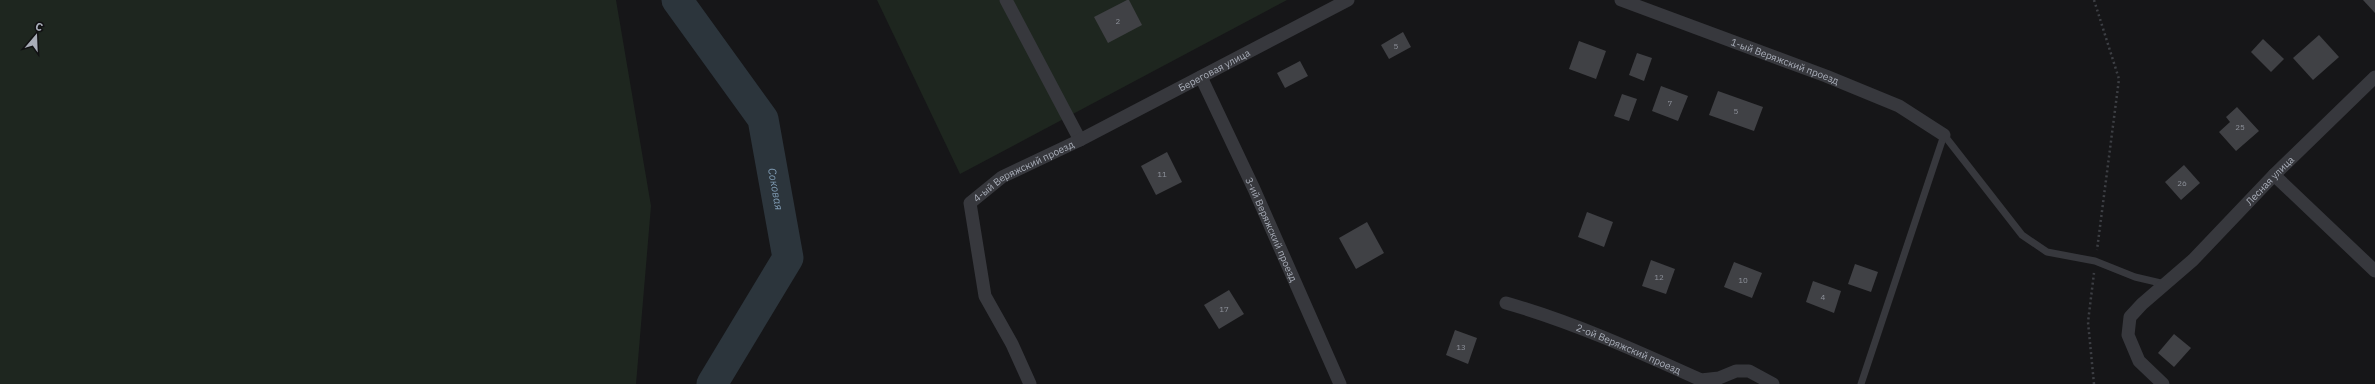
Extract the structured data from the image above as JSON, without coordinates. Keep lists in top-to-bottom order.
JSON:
{
  "streets": {
    "street": [
      "1-ый Веряжский проезд",
      "Береговая улица",
      "4-ый Веряжский проезд",
      "Лесная улица",
      "3-ий Веряжский проезд",
      "2-ой Веряжский проезд"
    ]
  },
  "crossings": [
    ["Береговая улица", "4-ый Веряжский проезд"],
    ["Береговая улица", "3-ий Веряжский проезд"]
  ],
  "water": ["Соковая"],
  "house_numbers": [
    "2",
    "5",
    "7",
    "5",
    "25",
    "11",
    "26",
    "12",
    "10",
    "4",
    "17",
    "13"
  ],
  "north": "top"
}
